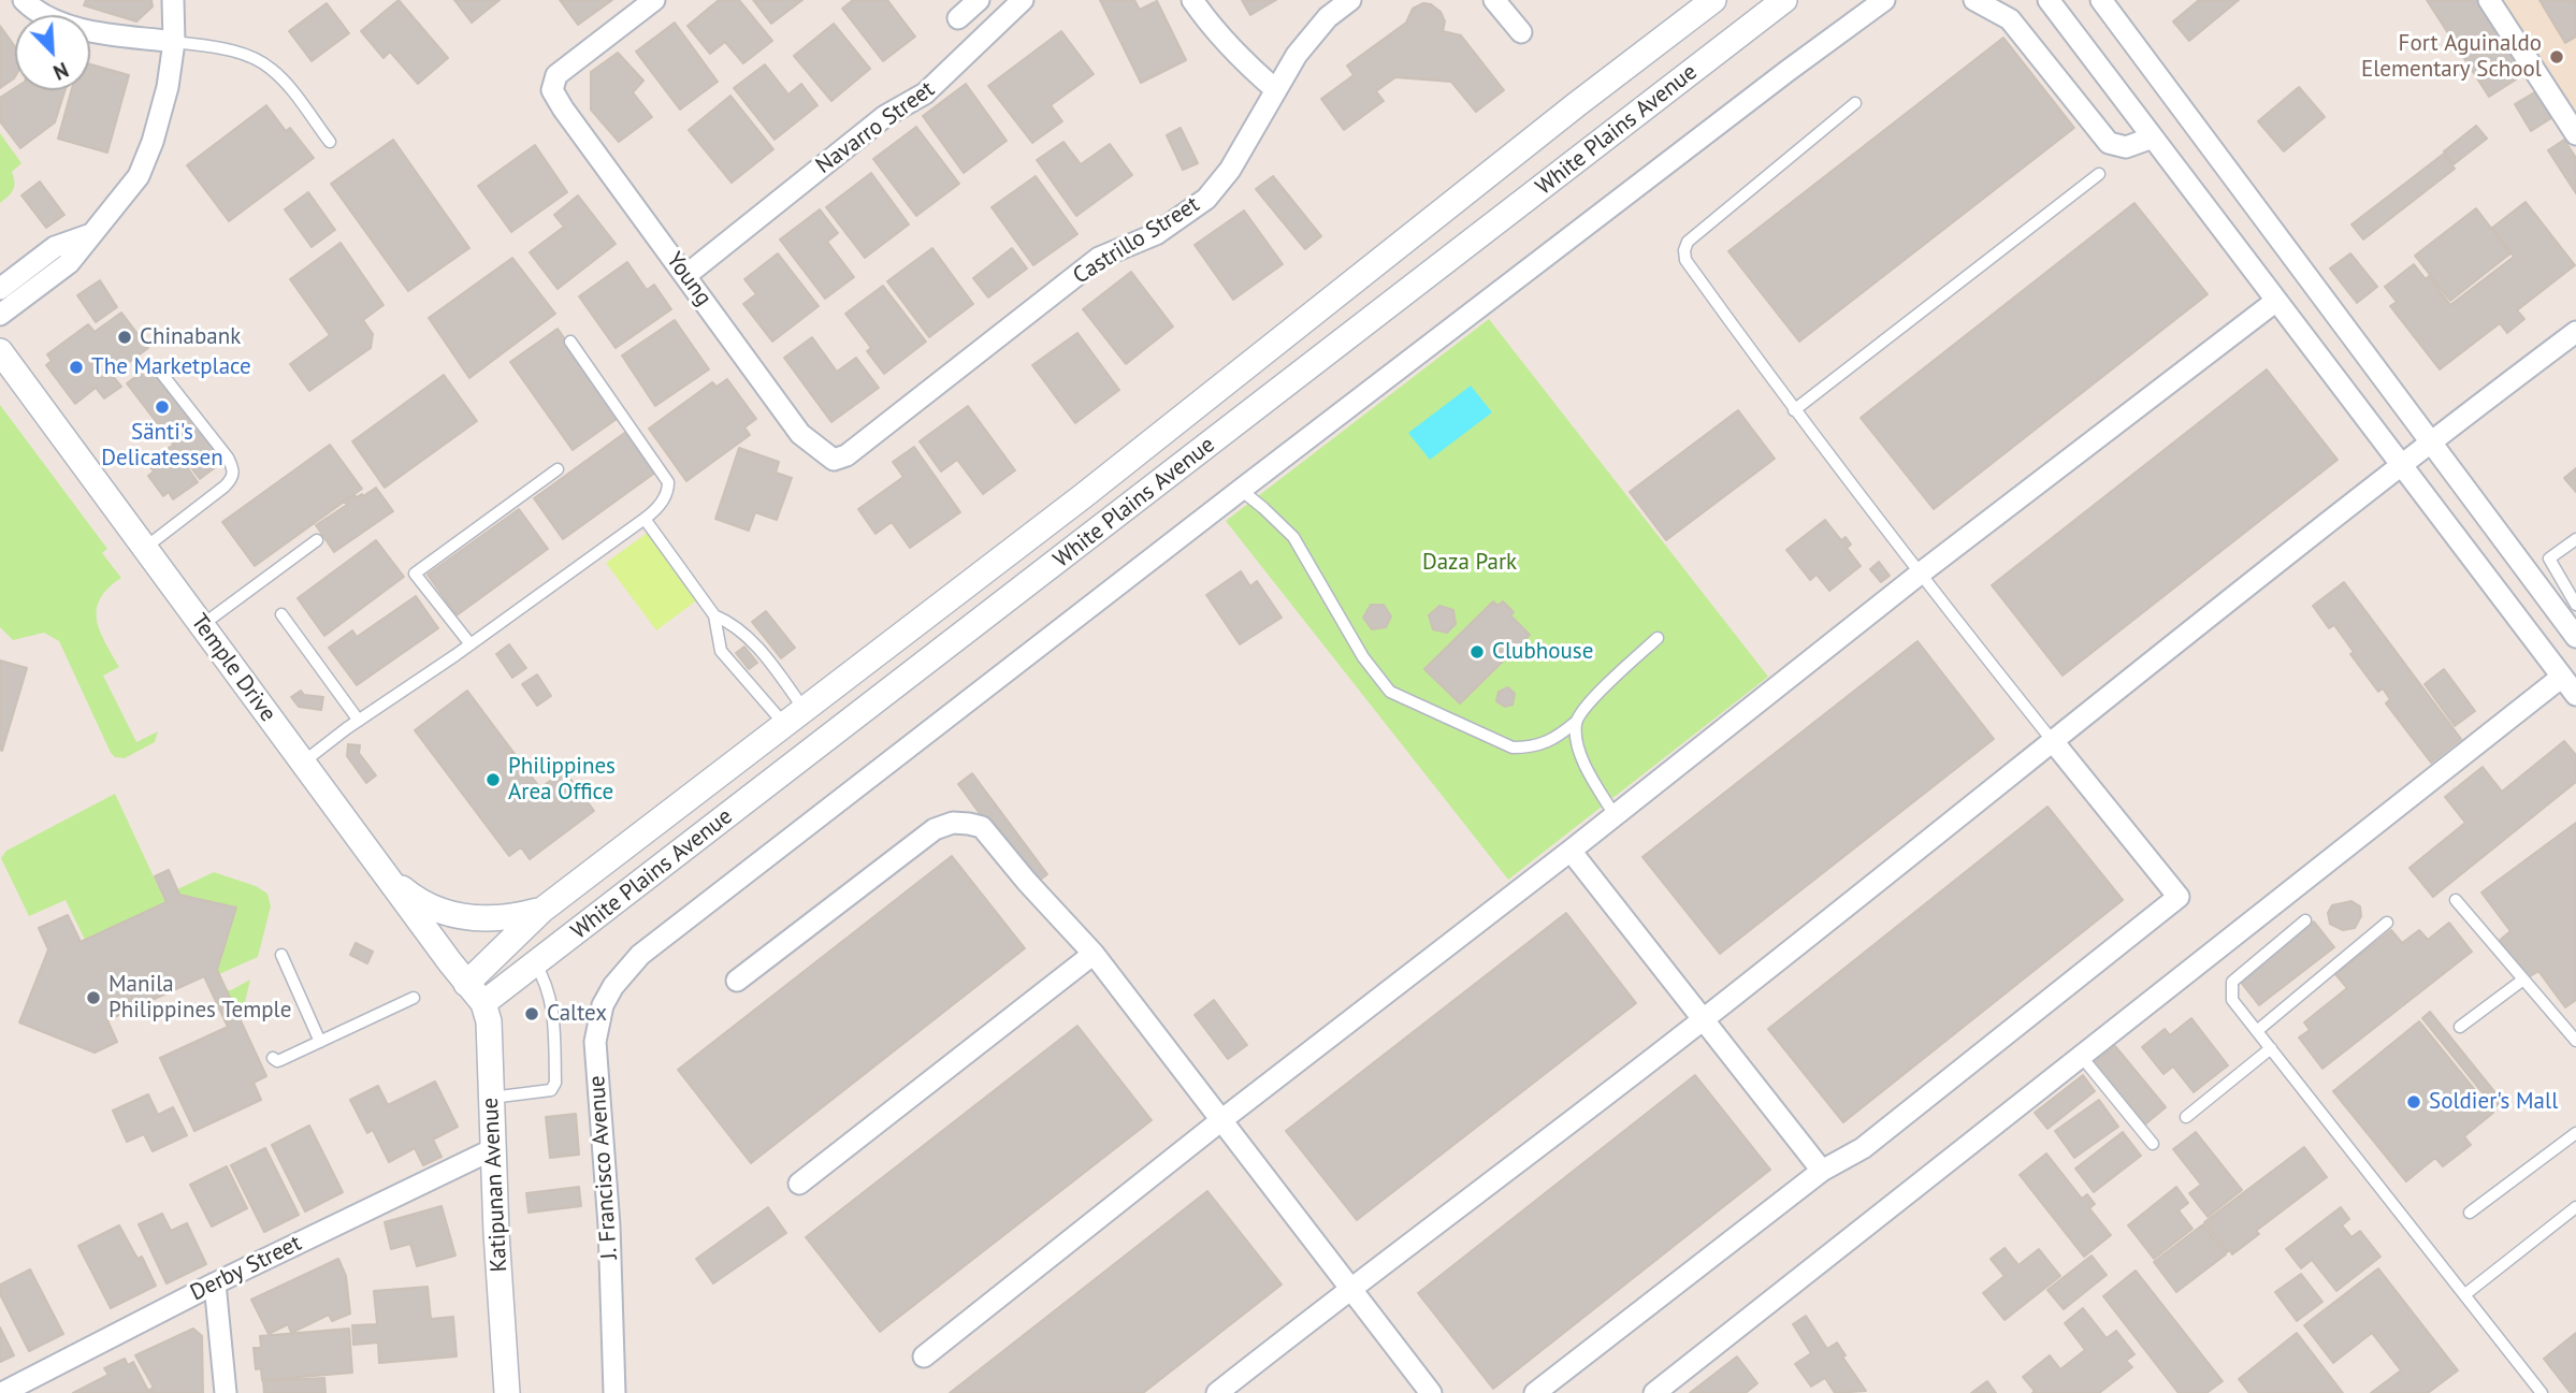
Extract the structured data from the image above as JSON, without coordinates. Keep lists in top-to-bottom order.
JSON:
{
  "streets": {
    "street": [
      "Navarro Street",
      "White Plains Avenue",
      "Castrillo Street",
      "Young",
      "Temple Drive",
      "J. Francisco Avenue",
      "Katipunan Avenue",
      "Derby Street"
    ]
  },
  "crossings": [
    ["Navarro Street", "Young"],
    ["White Plains Avenue", "Temple Drive"],
    ["White Plains Avenue", "Katipunan Avenue"],
    ["Castrillo Street", "Young"],
    ["Katipunan Avenue", "Derby Street"]
  ],
  "parks": ["Daza Park"],
  "places": [
    "Fort Aguinaldo Elementary School",
    "Chinabank",
    "The Marketplace",
    "Sänti's Delicatessen",
    "Clubhouse",
    "Philippines Area Office",
    "Manila Philippines Temple",
    "Caltex",
    "Soldier's Mall"
  ],
  "north": "bottom right"
}
